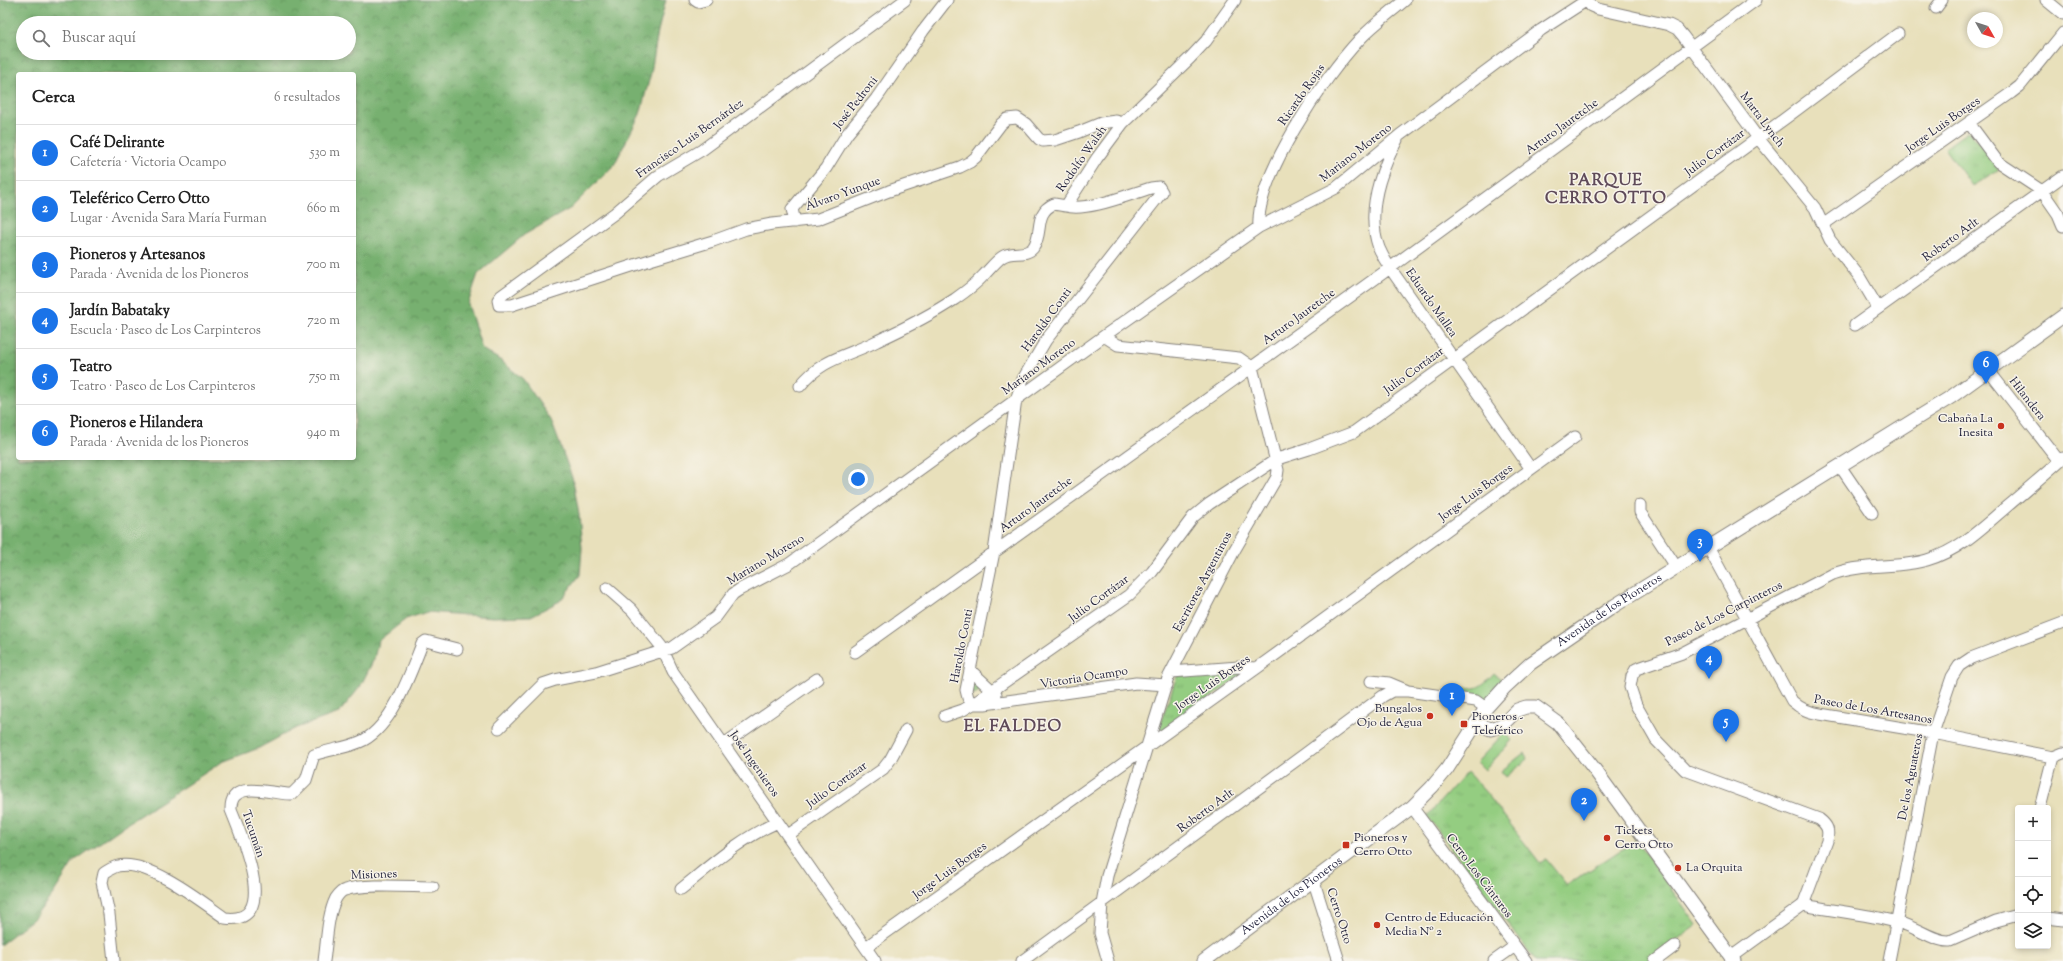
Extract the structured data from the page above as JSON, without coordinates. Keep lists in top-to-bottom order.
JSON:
{
  "streets": {
    "main road": ["Avenida de los Pioneros"],
    "street": [
      "Ricardo Rojas",
      "José Pedroni",
      "Marta Lynch",
      "Jorge Luis Borges",
      "Arturo Jauretche",
      "Francisco Luis Bernárdez",
      "Mariano Moreno",
      "Julio Cortázar",
      "Rodolfo Walsh",
      "Álvaro Yunque",
      "Roberto Arlt",
      "Eduardo Mallea",
      "Haroldo Conti",
      "Hilandera",
      "Escritores Argentinos",
      "Paseo de Los Carpinteros",
      "Victoria Ocampo",
      "Paseo de Los Artesanos",
      "José Ingenieros",
      "De los Aguateros",
      "Tucumán",
      "Misiones",
      "Cerro Los Cántaros",
      "Cerro Otto"
    ]
  },
  "crossings": [
    ["Ricardo Rojas", "Mariano Moreno"],
    ["José Pedroni", "Álvaro Yunque"],
    ["Marta Lynch", "Jorge Luis Borges"],
    ["Marta Lynch", "Arturo Jauretche"],
    ["Marta Lynch", "Mariano Moreno"],
    ["Marta Lynch", "Julio Cortázar"],
    ["Marta Lynch", "Roberto Arlt"],
    ["Jorge Luis Borges", "Eduardo Mallea"],
    ["Jorge Luis Borges", "Escritores Argentinos"],
    ["Jorge Luis Borges", "José Ingenieros"],
    ["Arturo Jauretche", "Eduardo Mallea"],
    ["Arturo Jauretche", "Haroldo Conti"],
    ["Arturo Jauretche", "Escritores Argentinos"],
    ["Francisco Luis Bernárdez", "Álvaro Yunque"],
    ["Mariano Moreno", "Eduardo Mallea"],
    ["Mariano Moreno", "Haroldo Conti"],
    ["Mariano Moreno", "José Ingenieros"],
    ["Julio Cortázar", "Eduardo Mallea"],
    ["Julio Cortázar", "Haroldo Conti"],
    ["Julio Cortázar", "Escritores Argentinos"],
    ["Julio Cortázar", "Victoria Ocampo"],
    ["Julio Cortázar", "José Ingenieros"],
    ["Rodolfo Walsh", "Álvaro Yunque"],
    ["Rodolfo Walsh", "Haroldo Conti"],
    ["Roberto Arlt", "Escritores Argentinos"],
    ["Haroldo Conti", "Victoria Ocampo"],
    ["Hilandera", "Avenida de los Pioneros"],
    ["Hilandera", "Paseo de Los Carpinteros"],
    ["Escritores Argentinos", "Victoria Ocampo"],
    ["Avenida de los Pioneros", "Paseo de Los Artesanos"],
    ["Avenida de los Pioneros", "Cerro Los Cántaros"],
    ["Avenida de los Pioneros", "Cerro Otto"],
    ["Paseo de Los Carpinteros", "Paseo de Los Artesanos"],
    ["Paseo de Los Artesanos", "De los Aguateros"]
  ],
  "districts": ["PARQUE CERRO OTTO", "EL FALDEO"],
  "places": {
    "other": [
      "Cabaña La Inesita",
      "Bungalos Ojo de Agua",
      "Tickets Cerro Otto",
      "La Orquita",
      "Centro de Educación Media Nº 2"
    ],
    "transit": ["Pioneros - Teleférico", "Pioneros y Cerro Otto"]
  },
  "north": "bottom right",
  "page": {
    "search": "Buscar aquí",
    "heading": ["Cerca", "6 resultados"],
    "list": [
      {
        "mark": "1",
        "name": "Café Delirante",
        "note": "Cafetería · Victoria Ocampo",
        "value": "530 m"
      },
      {
        "mark": "2",
        "name": "Teleférico Cerro Otto",
        "note": "Lugar · Avenida Sara María Furman",
        "value": "660 m"
      },
      {
        "mark": "3",
        "name": "Pioneros y Artesanos",
        "note": "Parada · Avenida de los Pioneros",
        "value": "700 m"
      },
      {
        "mark": "4",
        "name": "Jardín Babataky",
        "note": "Escuela · Paseo de Los Carpinteros",
        "value": "720 m"
      },
      {
        "mark": "5",
        "name": "Teatro",
        "note": "Teatro · Paseo de Los Carpinteros",
        "value": "750 m"
      },
      {
        "mark": "6",
        "name": "Pioneros e Hilandera",
        "note": "Parada · Avenida de los Pioneros",
        "value": "940 m"
      }
    ],
    "pins": [
      "6",
      "3",
      "4",
      "1",
      "5",
      "2"
    ],
    "map_buttons": ["+", "−"]
  }
}
